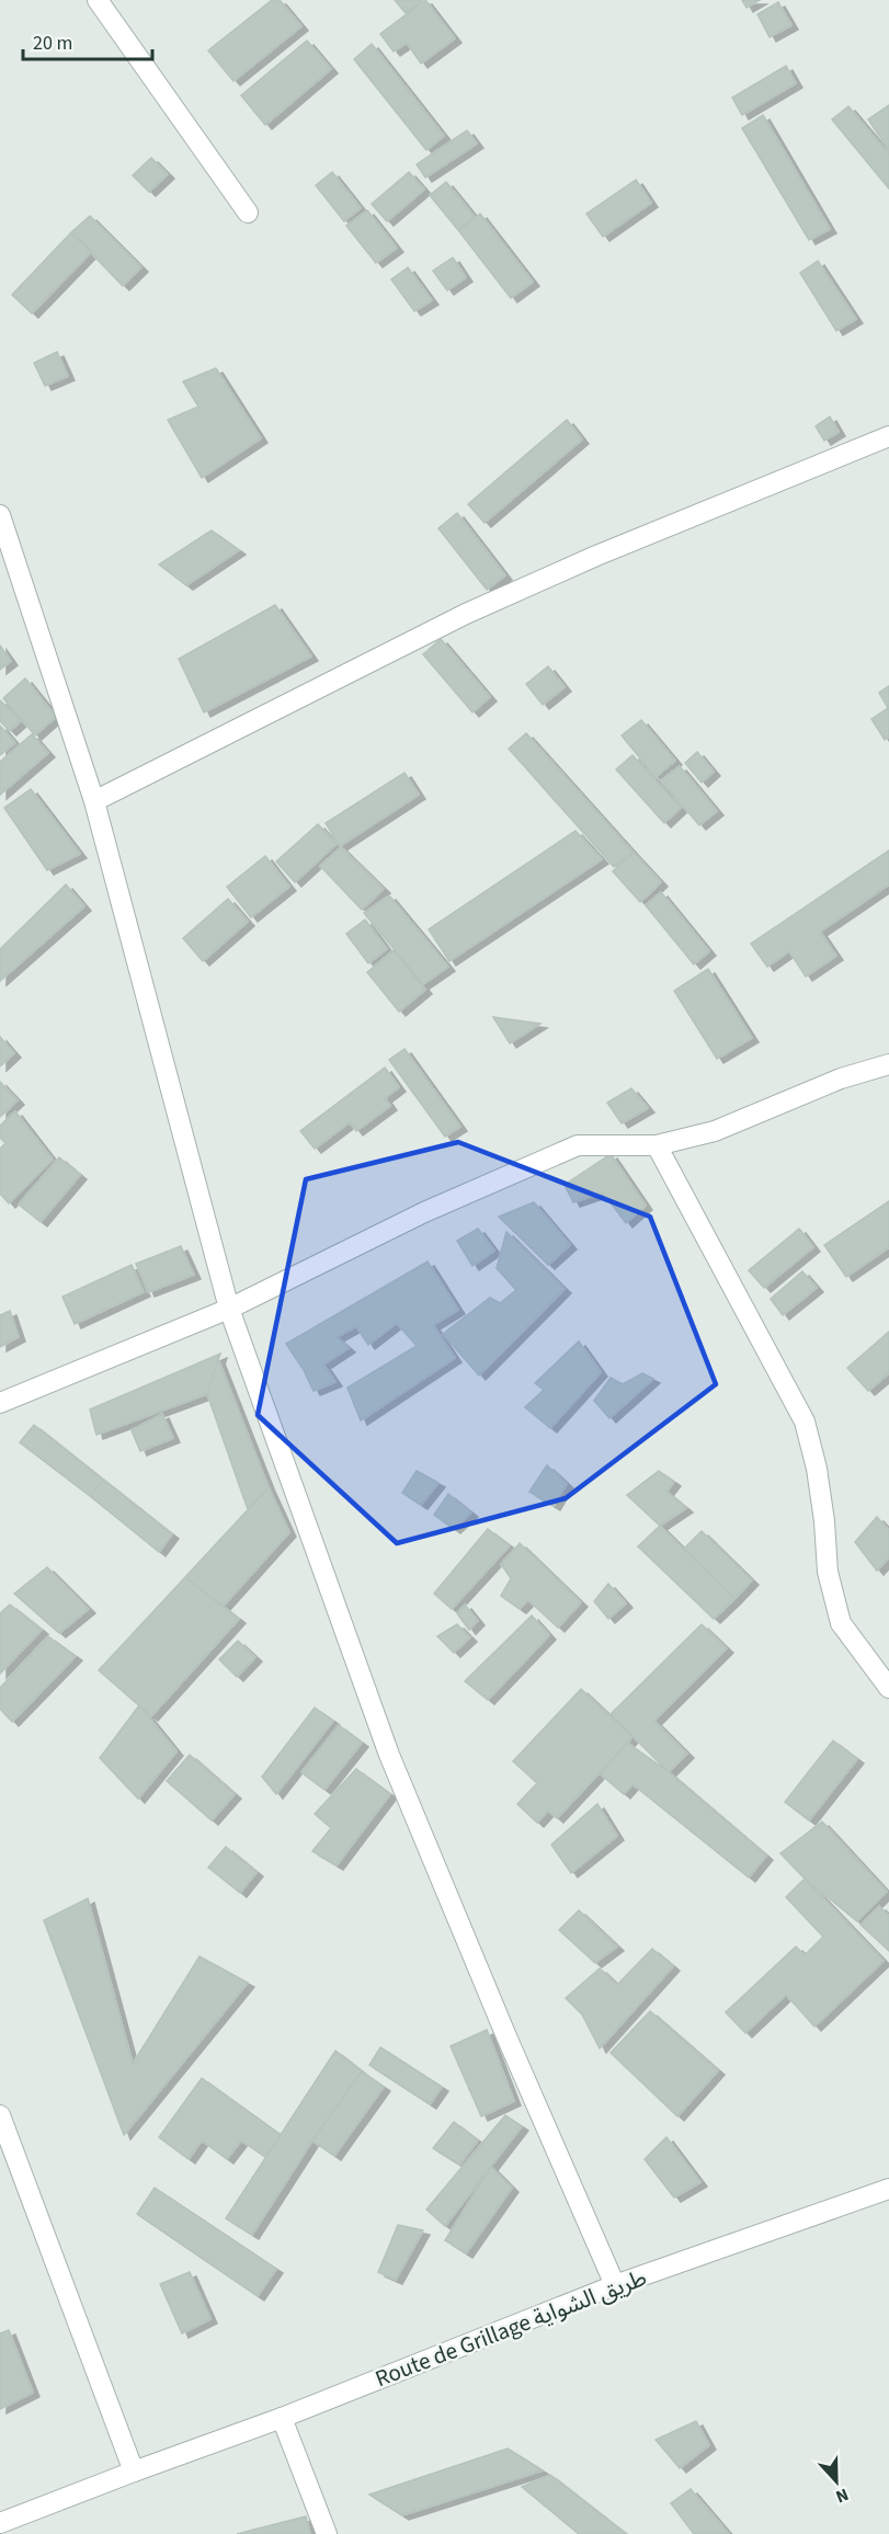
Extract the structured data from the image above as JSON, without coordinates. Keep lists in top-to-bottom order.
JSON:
{
  "streets": {
    "street": ["Route de Grillage طريق الشواية"]
  },
  "scale_bar": "20 m",
  "north": "bottom"
}
